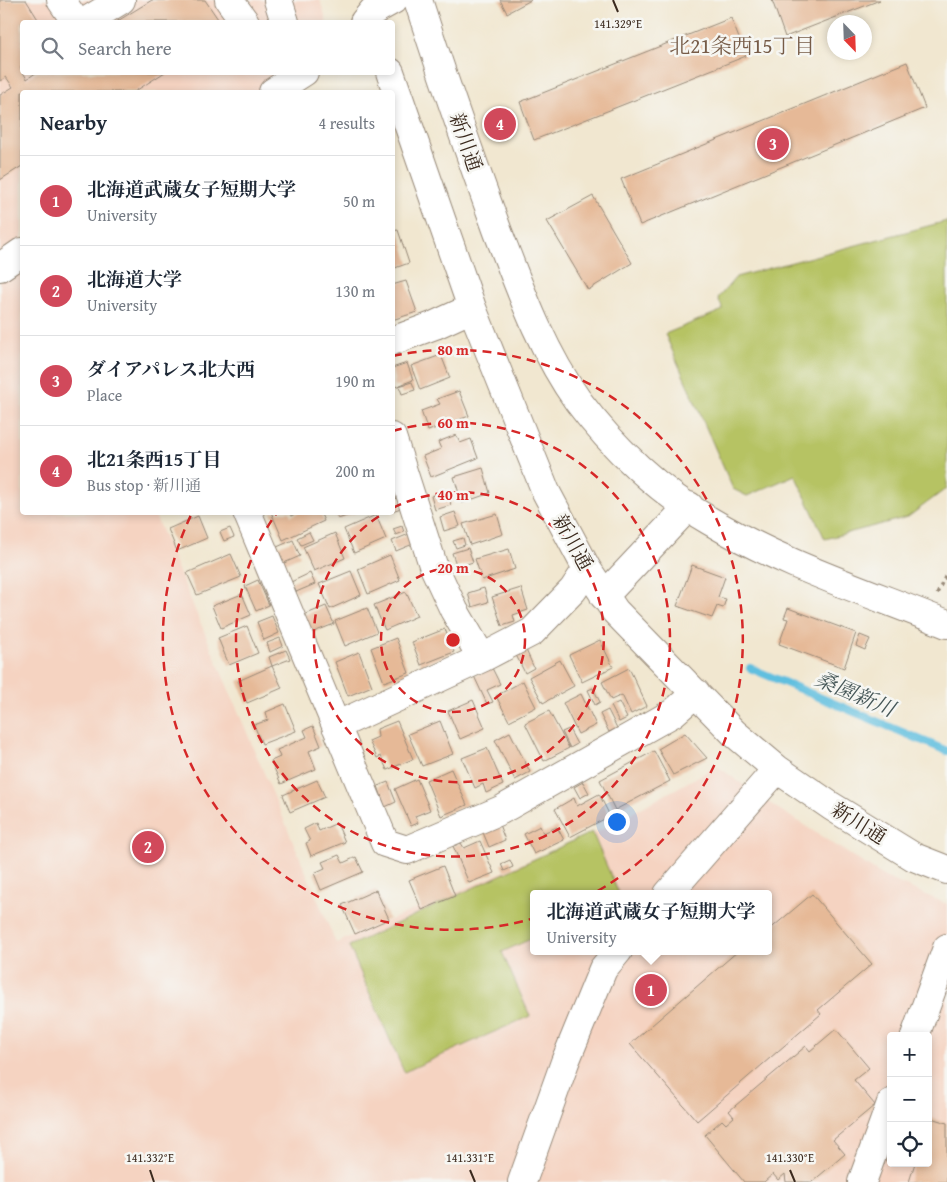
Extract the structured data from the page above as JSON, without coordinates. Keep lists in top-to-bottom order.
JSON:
{
  "streets": {
    "street": ["新川通"]
  },
  "districts": ["北21条西15丁目"],
  "water": ["桑園新川"],
  "north": "bottom right",
  "page": {
    "search": "Search here",
    "heading": ["Nearby", "4 results"],
    "pins": [
      "4",
      "3",
      "2",
      "1"
    ],
    "list": [
      {
        "mark": "1",
        "name": "北海道武蔵女子短期大学",
        "note": "University",
        "value": "50 m"
      },
      {
        "mark": "2",
        "name": "北海道大学",
        "note": "University",
        "value": "130 m"
      },
      {
        "mark": "3",
        "name": "ダイアパレス北大西",
        "note": "Place",
        "value": "190 m"
      },
      {
        "mark": "4",
        "name": "北21条西15丁目",
        "note": "Bus stop · 新川通",
        "value": "200 m"
      }
    ],
    "popup": ["北海道武蔵女子短期大学", "University"],
    "map_buttons": ["+", "−"]
  },
  "coordinates": [
    "141.329°E",
    "141.332°E",
    "141.331°E",
    "141.330°E"
  ],
  "rings": [
    "80 m",
    "60 m",
    "40 m",
    "20 m"
  ]
}
